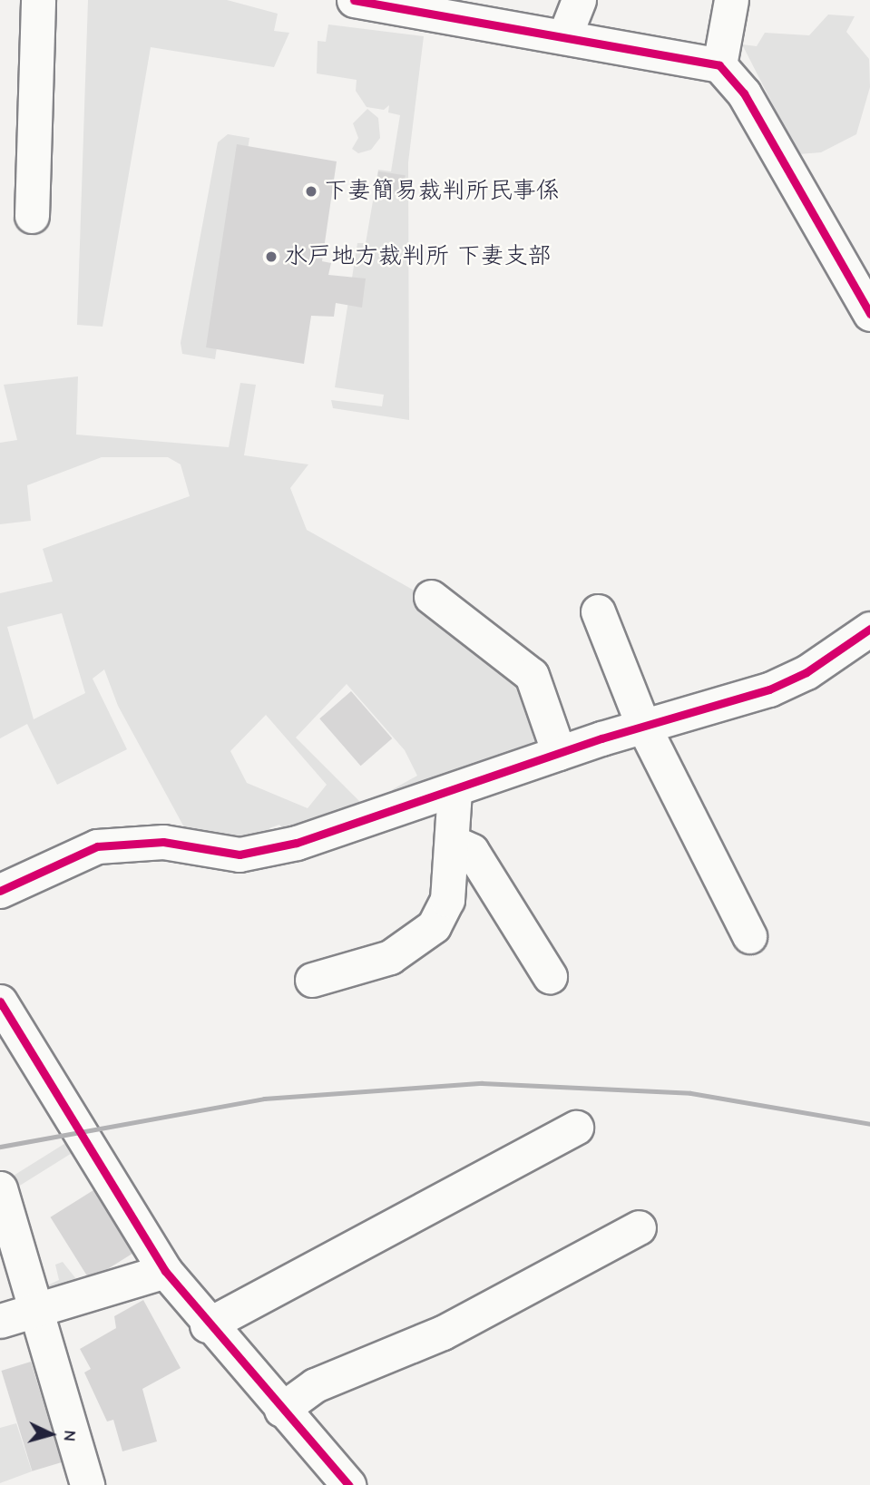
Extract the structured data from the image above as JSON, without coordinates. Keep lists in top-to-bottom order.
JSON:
{
  "places": ["下妻簡易裁判所民事係", "水戸地方裁判所 下妻支部"],
  "north": "right"
}
